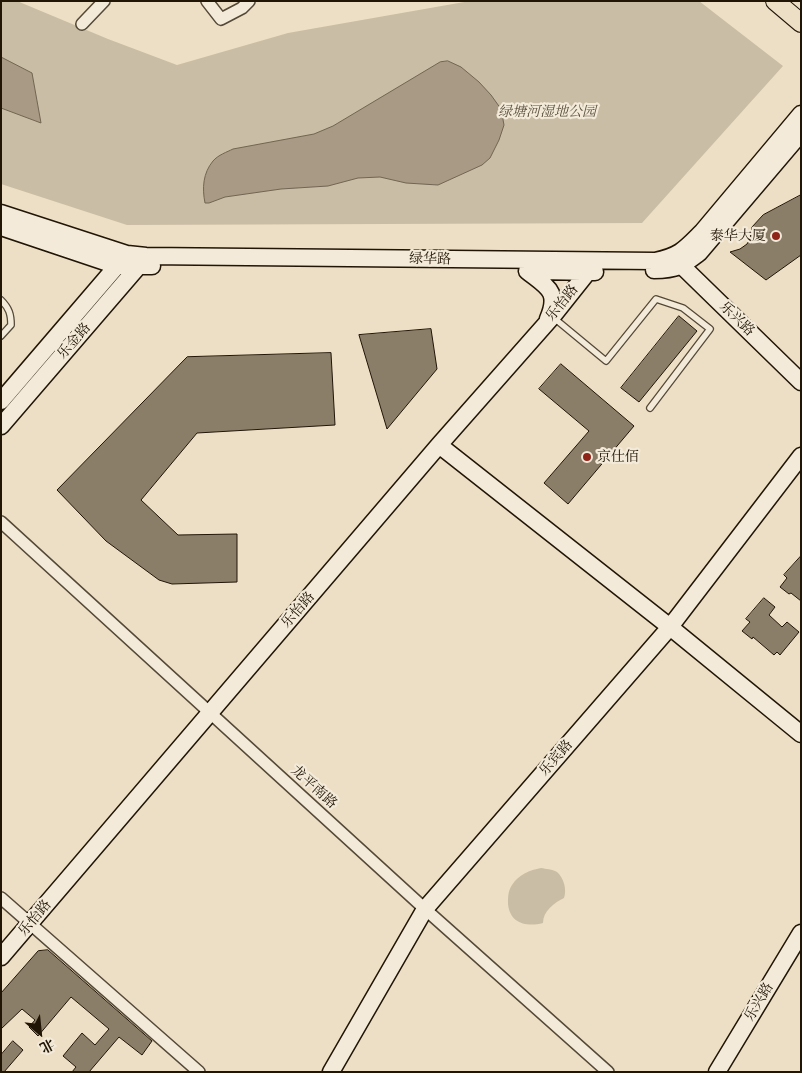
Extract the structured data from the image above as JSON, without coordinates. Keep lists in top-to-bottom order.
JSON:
{
  "streets": {
    "street": [
      "绿华路",
      "乐怡路",
      "乐兴路",
      "乐金路",
      "乐宾路",
      "龙平南路"
    ]
  },
  "crossings": [
    ["绿华路", "乐怡路"],
    ["绿华路", "乐兴路"],
    ["绿华路", "乐金路"],
    ["乐怡路", "龙平南路"],
    ["乐宾路", "龙平南路"]
  ],
  "parks": ["绿塘河湿地公园"],
  "places": ["泰华大厦", "京仕佰"],
  "north": "bottom right"
}
